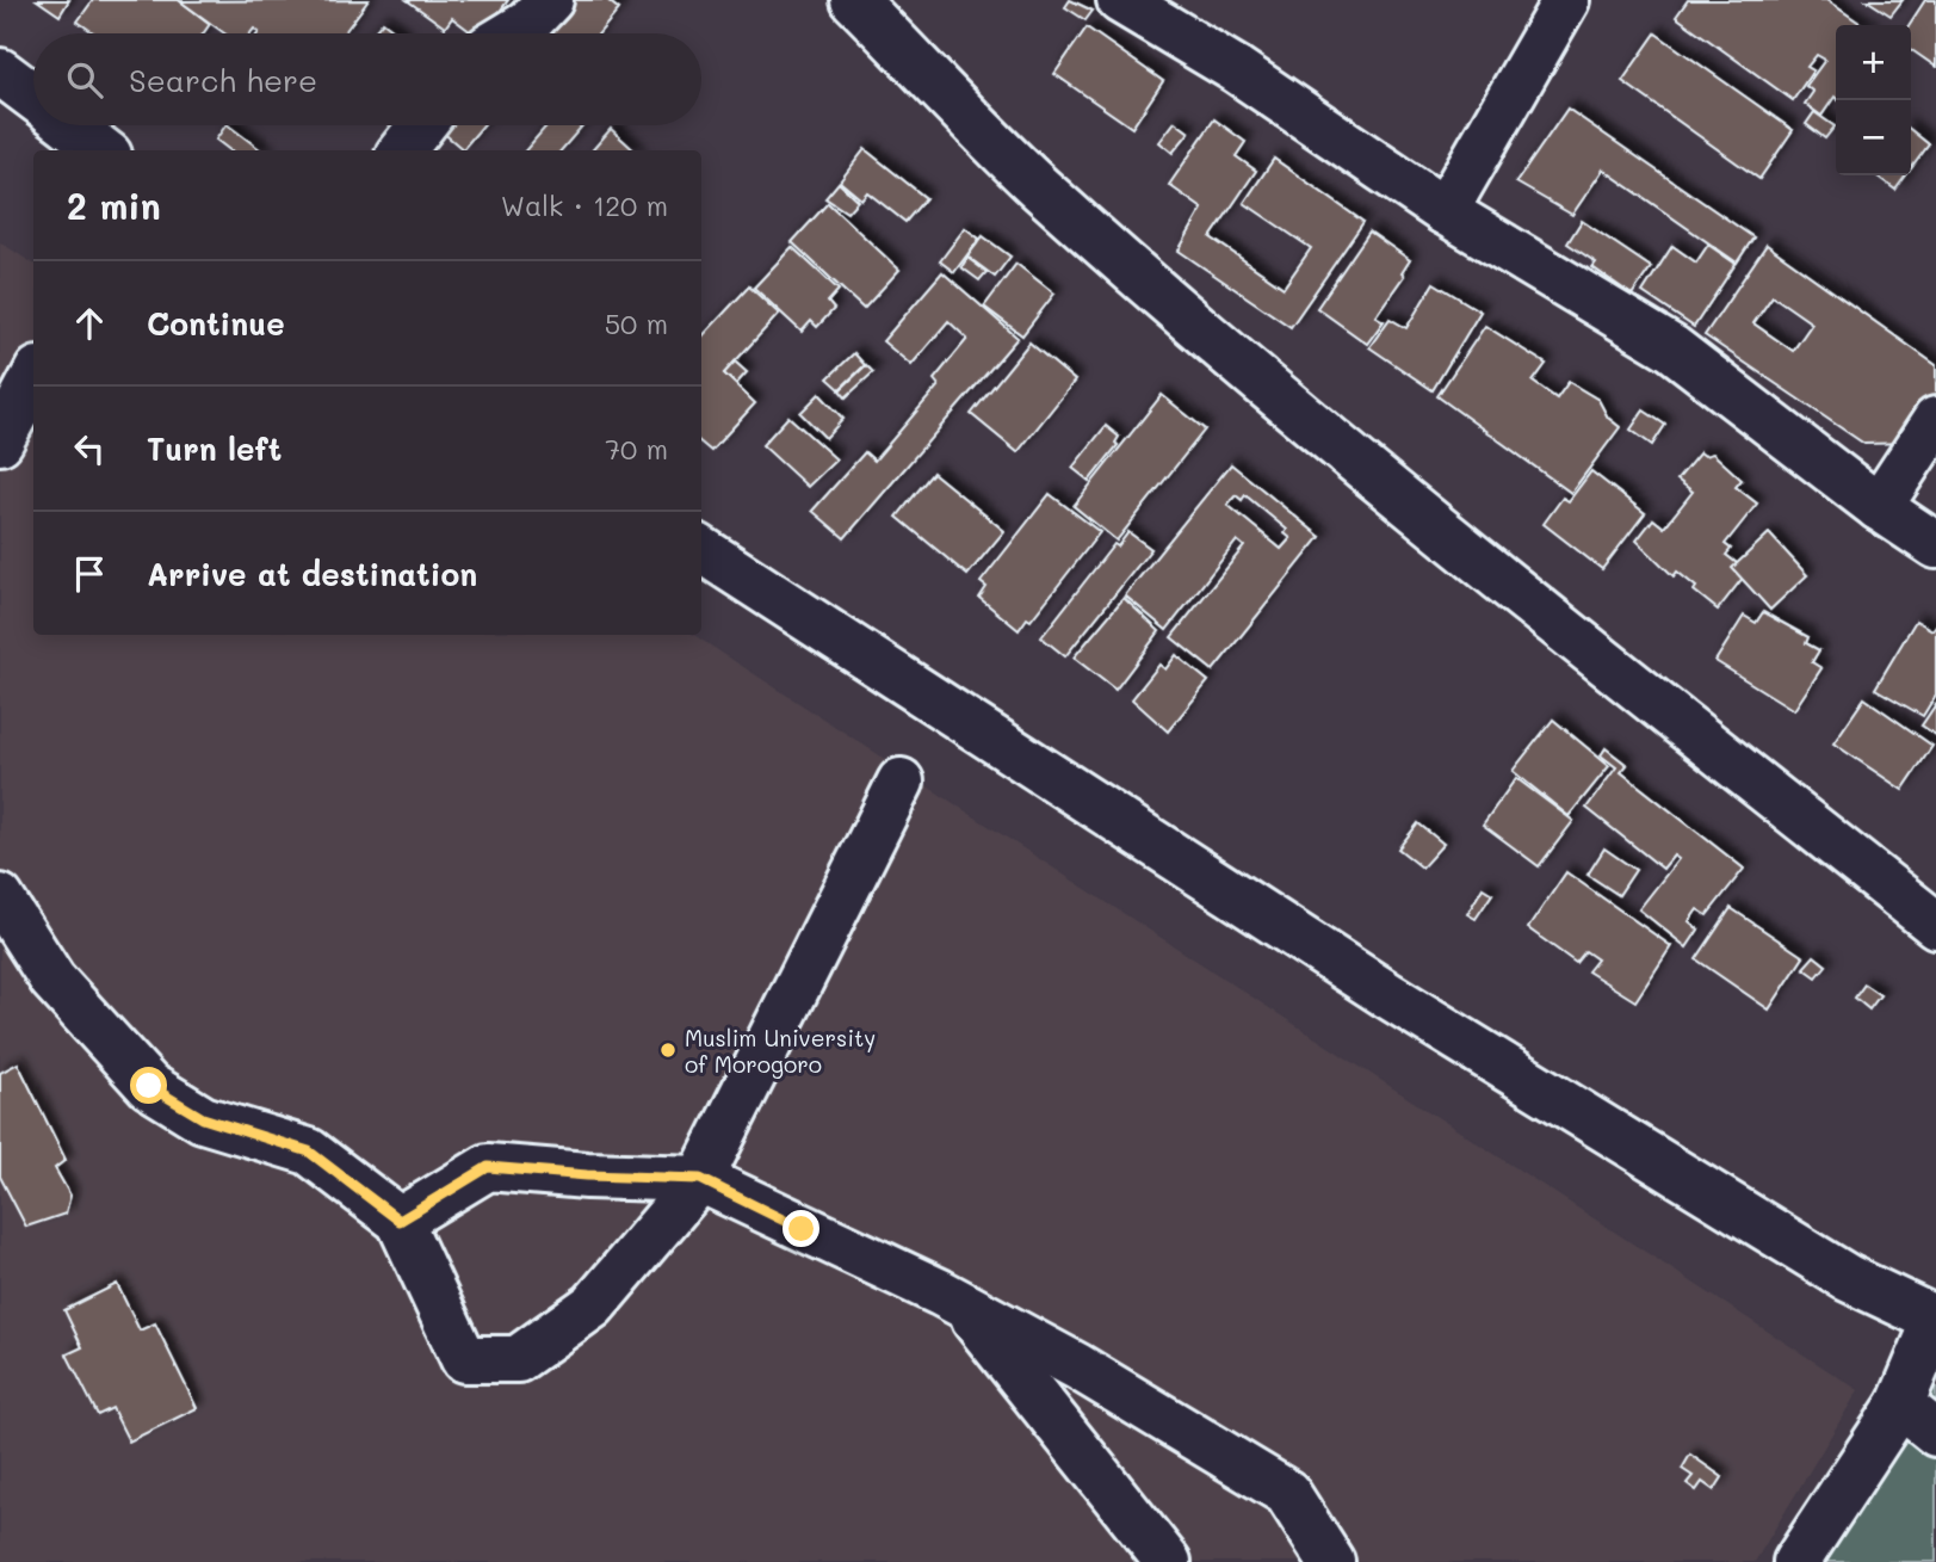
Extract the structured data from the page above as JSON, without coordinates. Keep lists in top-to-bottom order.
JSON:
{
  "places": ["Muslim University of Morogoro"],
  "page": {
    "map_buttons": ["+", "−"],
    "search": "Search here",
    "heading": ["2 min", "Walk · 120 m"],
    "list": [
      ["Continue", "50 m"],
      ["Turn left", "70 m"],
      "Arrive at destination"
    ]
  }
}
